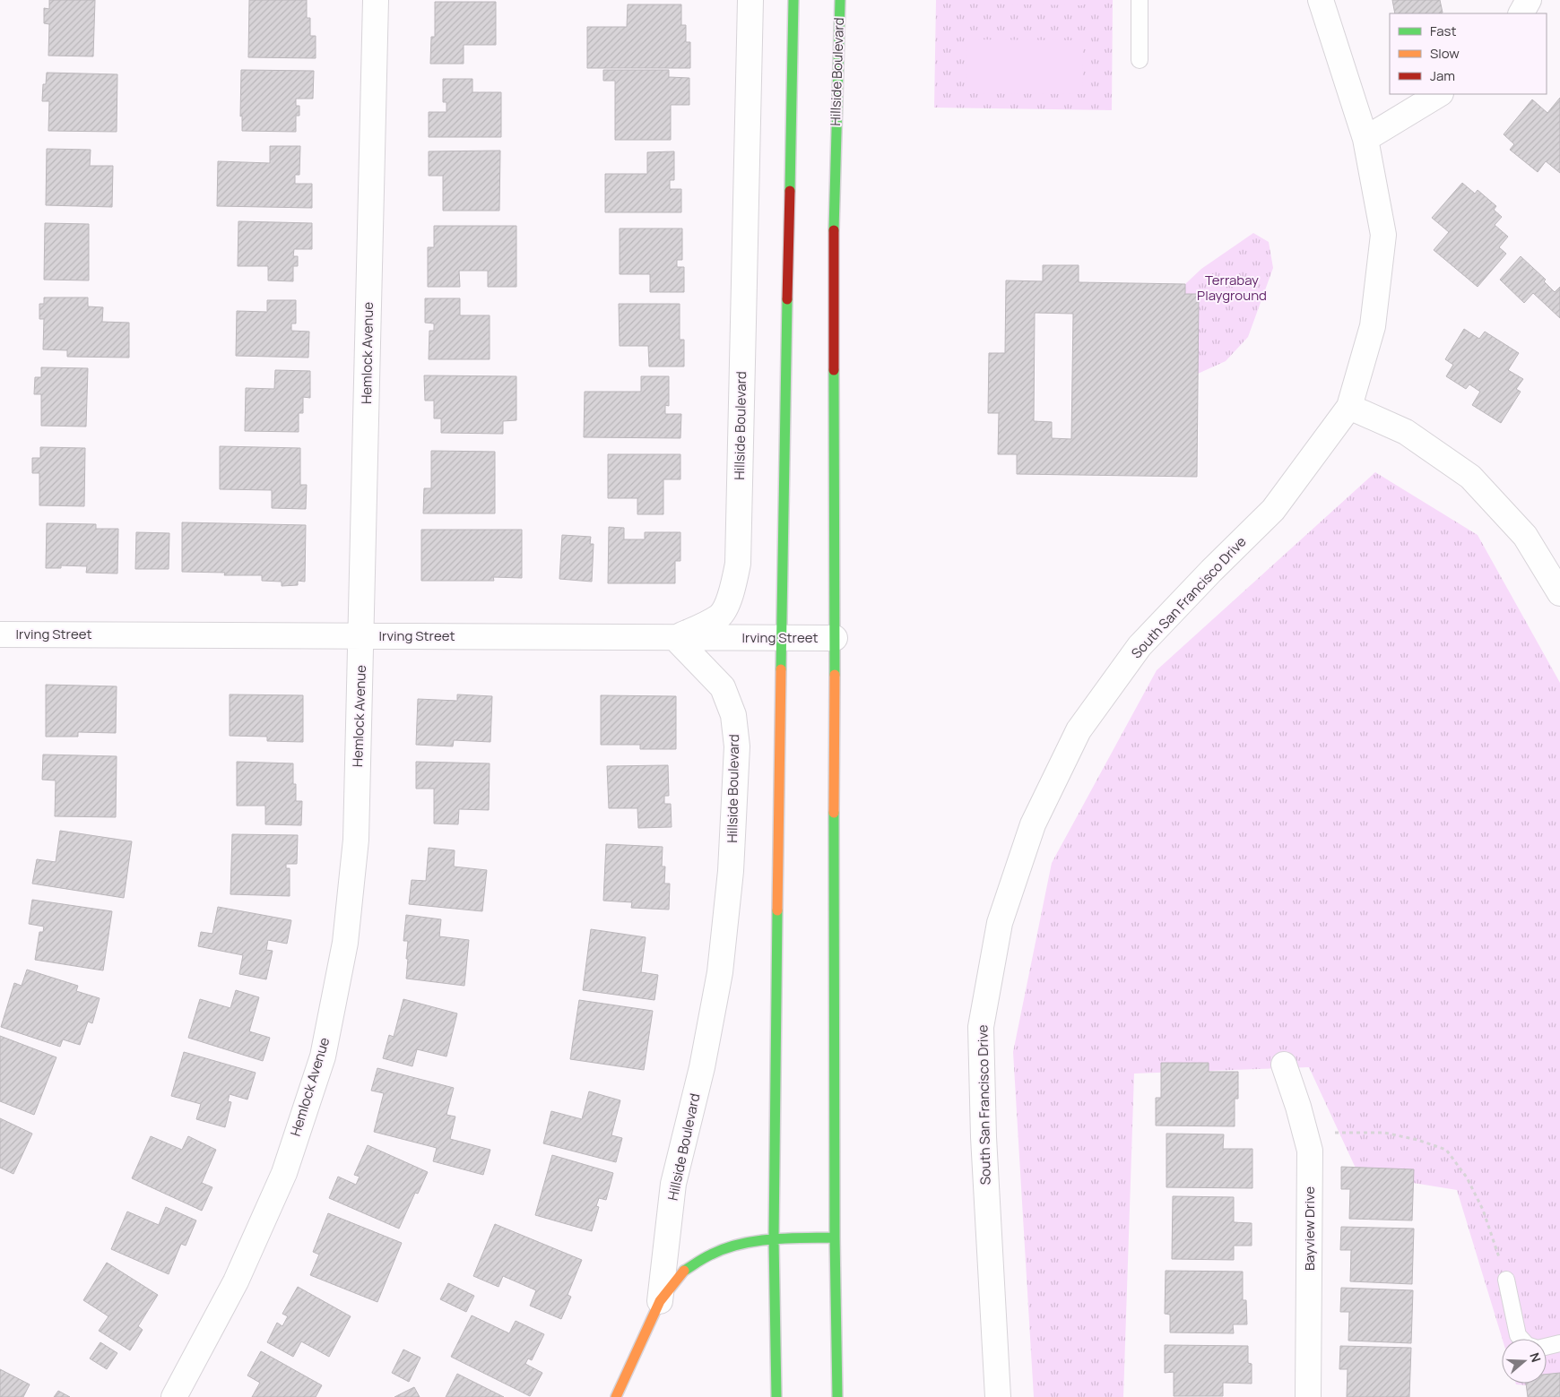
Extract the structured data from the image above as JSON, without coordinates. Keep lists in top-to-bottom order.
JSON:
{
  "streets": {
    "main road": ["Hillside Boulevard"],
    "street": [
      "Hemlock Avenue",
      "South San Francisco Drive",
      "Irving Street",
      "Bayview Drive"
    ]
  },
  "crossings": [
    ["Hillside Boulevard", "Irving Street"],
    ["Hemlock Avenue", "Irving Street"]
  ],
  "parks": ["Terrabay Playground"],
  "legend": ["Fast", "Slow", "Jam"],
  "north": "right"
}
